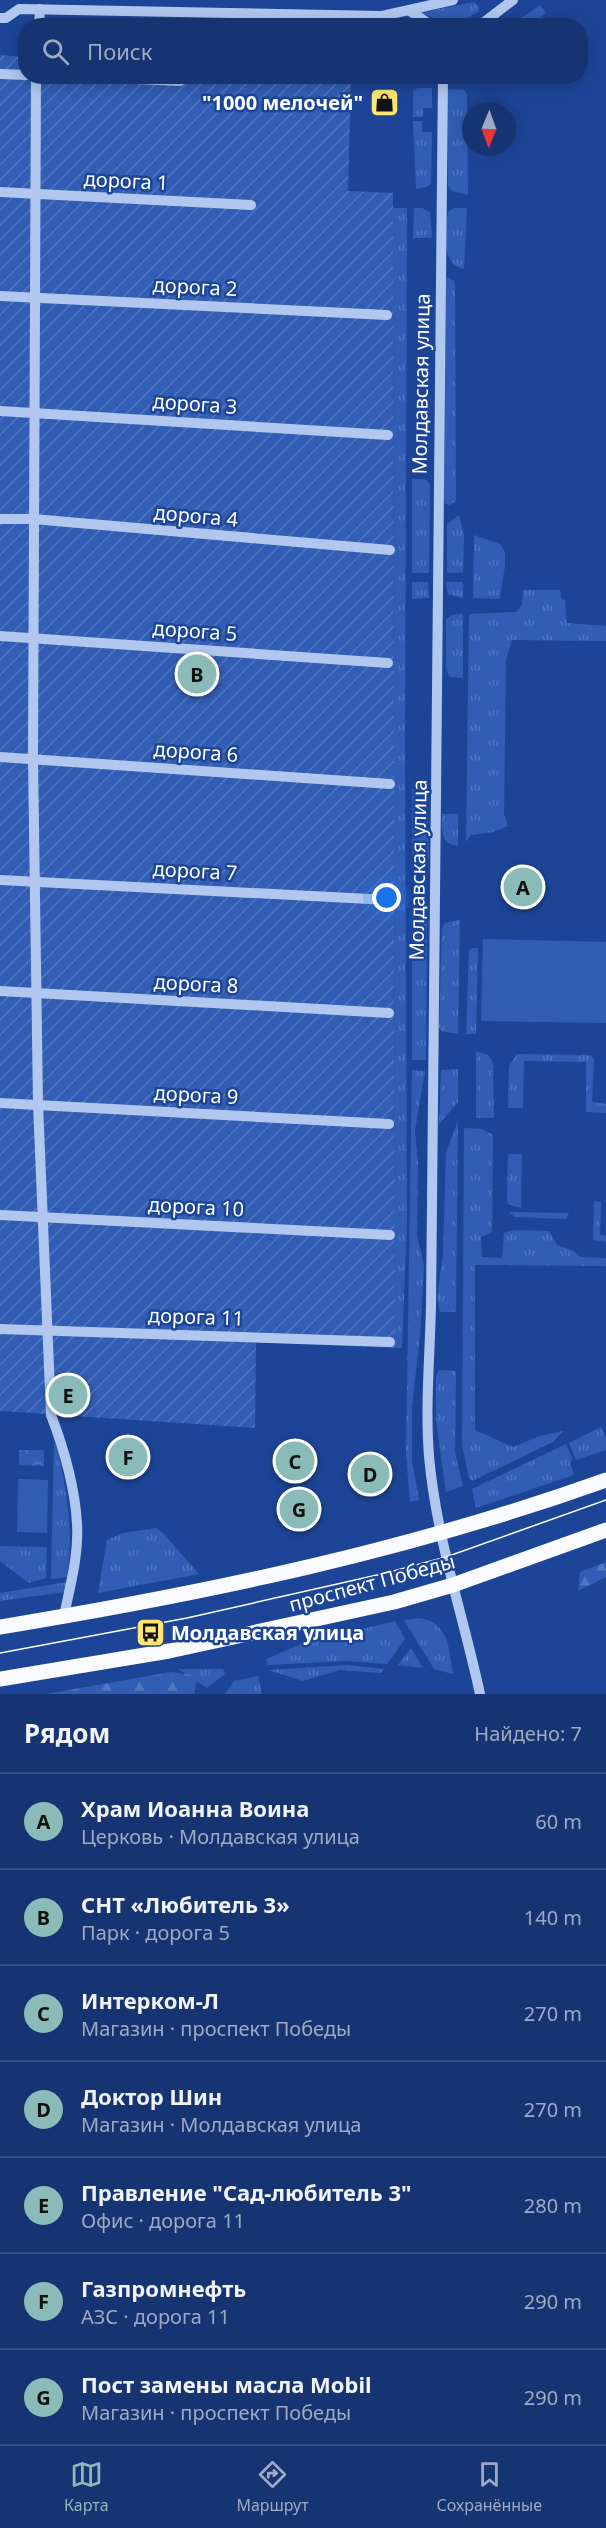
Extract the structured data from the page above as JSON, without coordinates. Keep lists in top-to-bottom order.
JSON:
{
  "streets": {
    "main road": ["проспект Победы"],
    "street": [
      "дорога 1",
      "дорога 2",
      "Молдавская улица",
      "дорога 3",
      "дорога 4",
      "дорога 5",
      "дорога 6",
      "дорога 7",
      "дорога 8",
      "дорога 9",
      "дорога 10",
      "дорога 11"
    ]
  },
  "crossings": [
    ["Молдавская улица", "проспект Победы"]
  ],
  "places": {
    "shop": ["\"1000 мелочей\""],
    "bus stop": ["Молдавская улица"]
  },
  "north": "bottom",
  "page": {
    "search": "Поиск",
    "pins": [
      "B",
      "A",
      "E",
      "F",
      "C",
      "D",
      "G"
    ],
    "heading": ["Рядом", "Найдено: 7"],
    "list": [
      {
        "mark": "A",
        "name": "Храм Иоанна Воина",
        "note": "Церковь · Молдавская улица",
        "value": "60 m"
      },
      {
        "mark": "B",
        "name": "СНТ «Любитель 3»",
        "note": "Парк · дорога 5",
        "value": "140 m"
      },
      {
        "mark": "C",
        "name": "Интерком-Л",
        "note": "Магазин · проспект Победы",
        "value": "270 m"
      },
      {
        "mark": "D",
        "name": "Доктор Шин",
        "note": "Магазин · Молдавская улица",
        "value": "270 m"
      },
      {
        "mark": "E",
        "name": "Правление \"Сад-любитель 3\"",
        "note": "Офис · дорога 11",
        "value": "280 m"
      },
      {
        "mark": "F",
        "name": "Газпромнефть",
        "note": "АЗС · дорога 11",
        "value": "290 m"
      },
      {
        "mark": "G",
        "name": "Пост замены масла Mobil",
        "note": "Магазин · проспект Победы",
        "value": "290 m"
      }
    ],
    "nav": ["Карта", "Маршрут", "Сохранённые"]
  }
}
